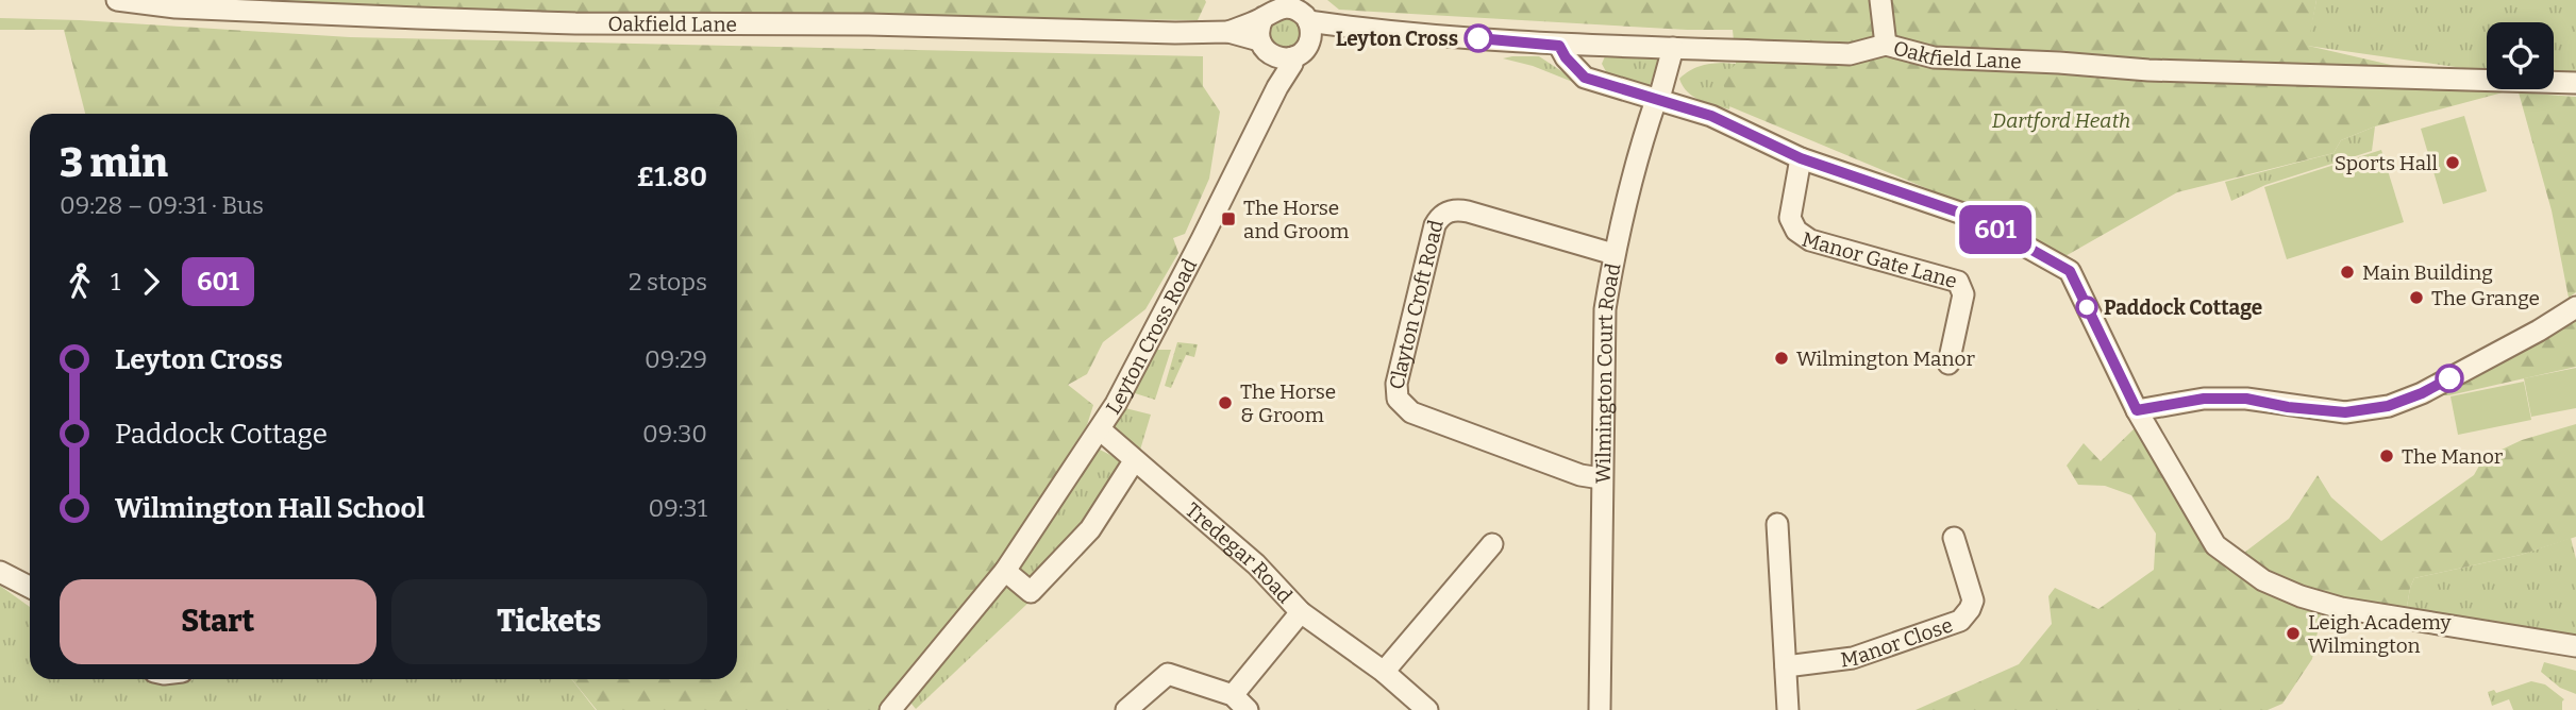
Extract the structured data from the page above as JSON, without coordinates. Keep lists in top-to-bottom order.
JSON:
{
  "streets": {
    "street": [
      "Oakfield Lane",
      "Manor Gate Lane",
      "Clayton Croft Road",
      "Leyton Cross Road",
      "Wilmington Court Road",
      "Tredegar Road",
      "Manor Close"
    ]
  },
  "crossings": [
    ["Oakfield Lane", "Leyton Cross Road"],
    ["Oakfield Lane", "Wilmington Court Road"],
    ["Clayton Croft Road", "Wilmington Court Road"],
    ["Leyton Cross Road", "Tredegar Road"]
  ],
  "parks": ["Dartford Heath"],
  "places": {
    "other": [
      "Leyton Cross",
      "Sports Hall",
      "Main Building",
      "The Grange",
      "Paddock Cottage",
      "Wilmington Manor",
      "The Horse & Groom",
      "The Manor",
      "Leigh Academy Wilmington"
    ],
    "transit": ["The Horse and Groom"]
  },
  "lines": ["bus line 601"],
  "page": {
    "on_map": "601",
    "heading": ["3 min", "09:28 – 09:31 · Bus", "£1.80"],
    "legs": ["1", "601", "2 stops"],
    "list": [
      {
        "name": "Leyton Cross",
        "value": "09:29"
      },
      {
        "name": "Paddock Cottage",
        "value": "09:30"
      },
      {
        "name": "Wilmington Hall School",
        "value": "09:31"
      }
    ],
    "buttons": ["Start", "Tickets"]
  }
}
